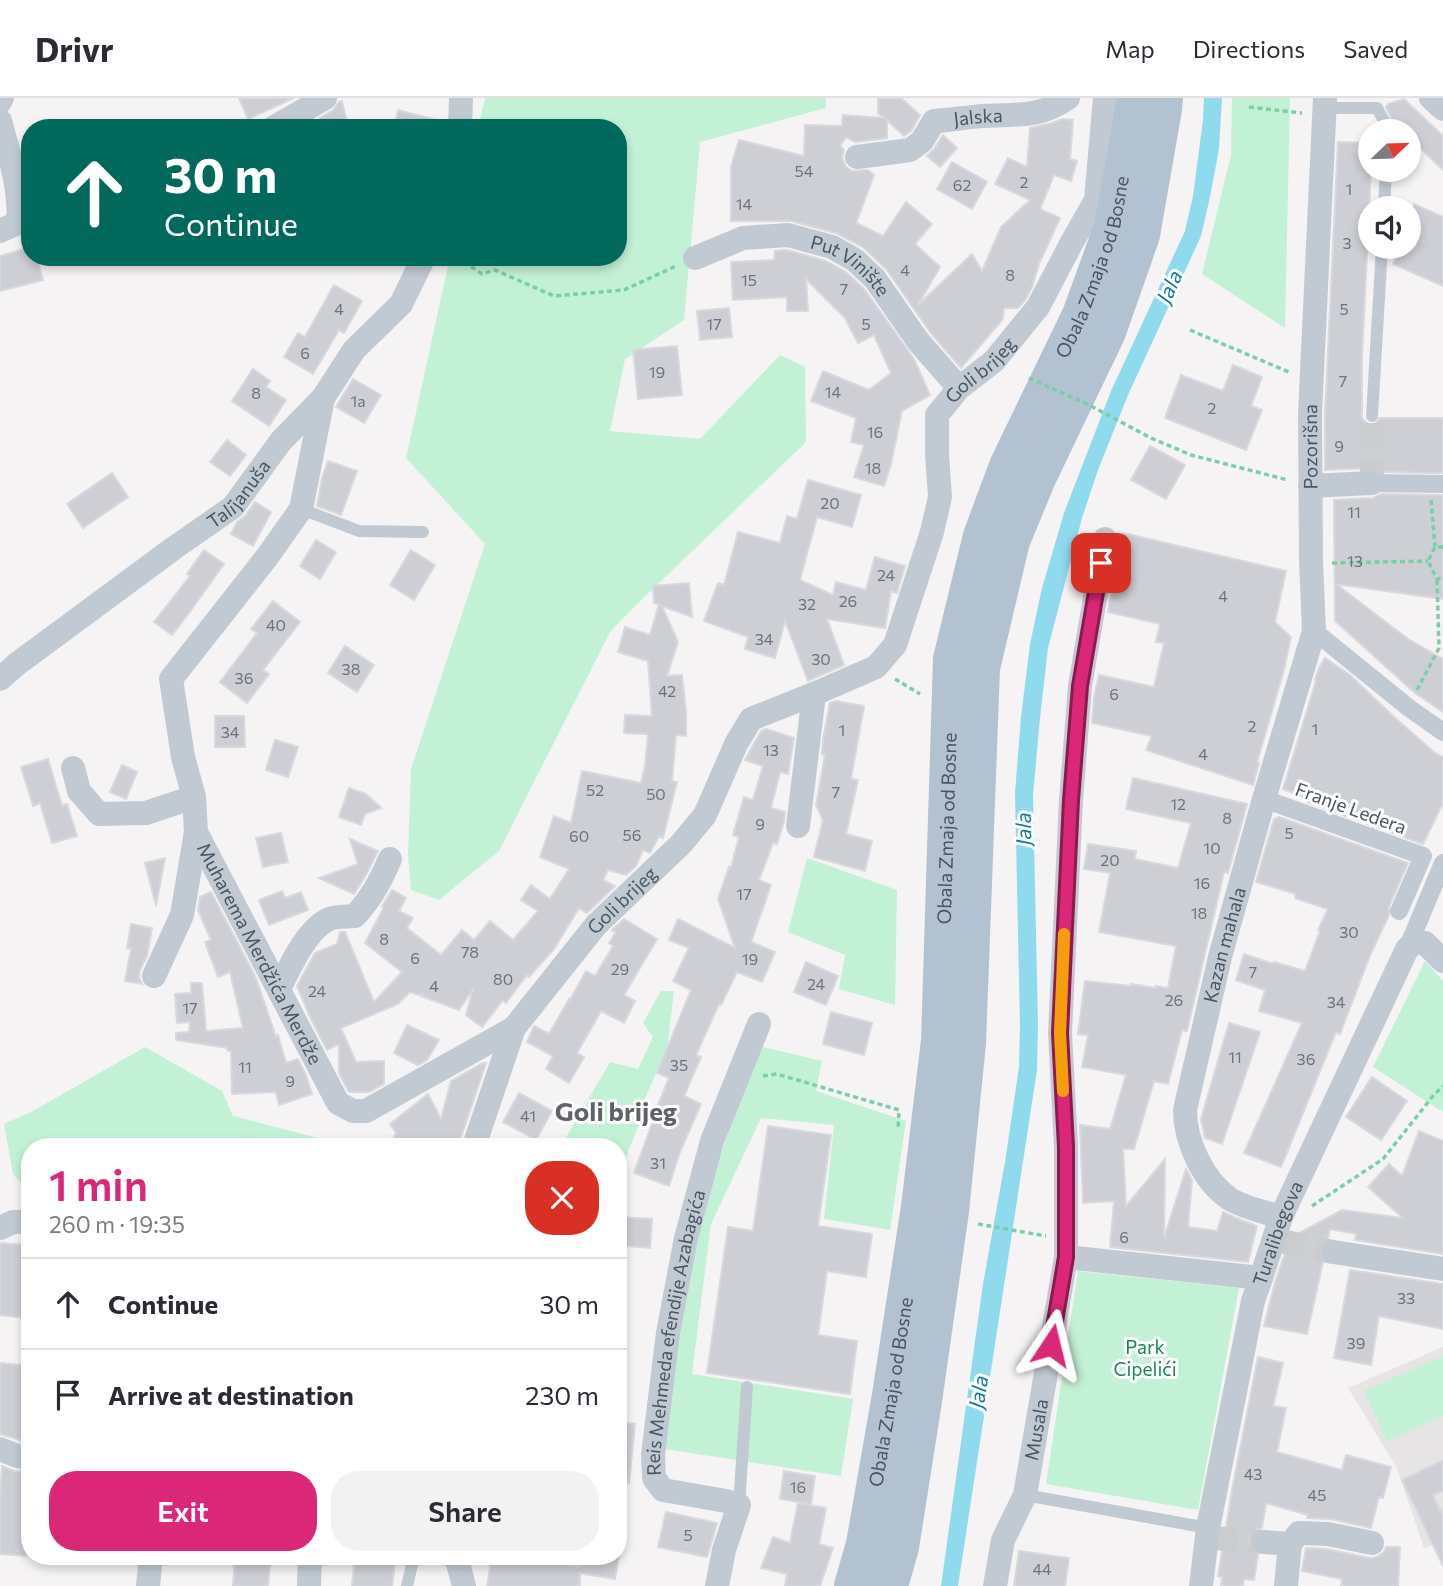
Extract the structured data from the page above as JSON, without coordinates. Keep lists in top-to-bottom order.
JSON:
{
  "streets": {
    "main road": ["Obala Zmaja od Bosne"],
    "street": [
      "Jalska",
      "Put Vinište",
      "Goli brijeg",
      "Pozorišna",
      "Talijanuša",
      "Franje Ledera",
      "Kazan mahala",
      "Muharema Merdžića Merdže",
      "Turalibegova",
      "Reis Mehmeda efendije Azabagića",
      "Musala"
    ]
  },
  "crossings": [
    ["Put Vinište", "Goli brijeg"],
    ["Goli brijeg", "Muharema Merdžića Merdže"],
    ["Pozorišna", "Kazan mahala"],
    ["Talijanuša", "Muharema Merdžića Merdže"],
    ["Franje Ledera", "Kazan mahala"],
    ["Kazan mahala", "Turalibegova"]
  ],
  "districts": ["Goli brijeg"],
  "water": ["Jala"],
  "parks": ["Park Cipelići"],
  "house_numbers": [
    "54",
    "2",
    "62",
    "1",
    "14",
    "3",
    "4",
    "8",
    "15",
    "7",
    "4",
    "5",
    "17",
    "5",
    "6",
    "19",
    "7",
    "14",
    "8",
    "1a",
    "2",
    "16",
    "9",
    "18",
    "20",
    "11",
    "13",
    "24",
    "4",
    "26",
    "32",
    "40",
    "34",
    "30",
    "38",
    "36",
    "42",
    "6",
    "2",
    "1",
    "1",
    "34",
    "13",
    "4",
    "52",
    "7",
    "50",
    "12",
    "8",
    "9",
    "5",
    "56",
    "60",
    "10",
    "20",
    "16",
    "17",
    "18",
    "30",
    "8",
    "78",
    "6",
    "19",
    "29",
    "7",
    "80",
    "24",
    "4",
    "24",
    "26",
    "34",
    "17",
    "11",
    "36",
    "35",
    "11",
    "9",
    "41",
    "31",
    "6",
    "33",
    "39",
    "43",
    "16",
    "45",
    "5",
    "44"
  ],
  "north": "top right",
  "page": {
    "header": "Drivr",
    "nav": ["Map", "Directions", "Saved"],
    "turn": ["30 m", "Continue"],
    "heading": ["1 min", "260 m · 19:35"],
    "list": [
      {
        "name": "Continue",
        "value": "30 m"
      },
      {
        "name": "Arrive at destination",
        "value": "230 m"
      }
    ],
    "buttons": ["Exit", "Share"]
  }
}
